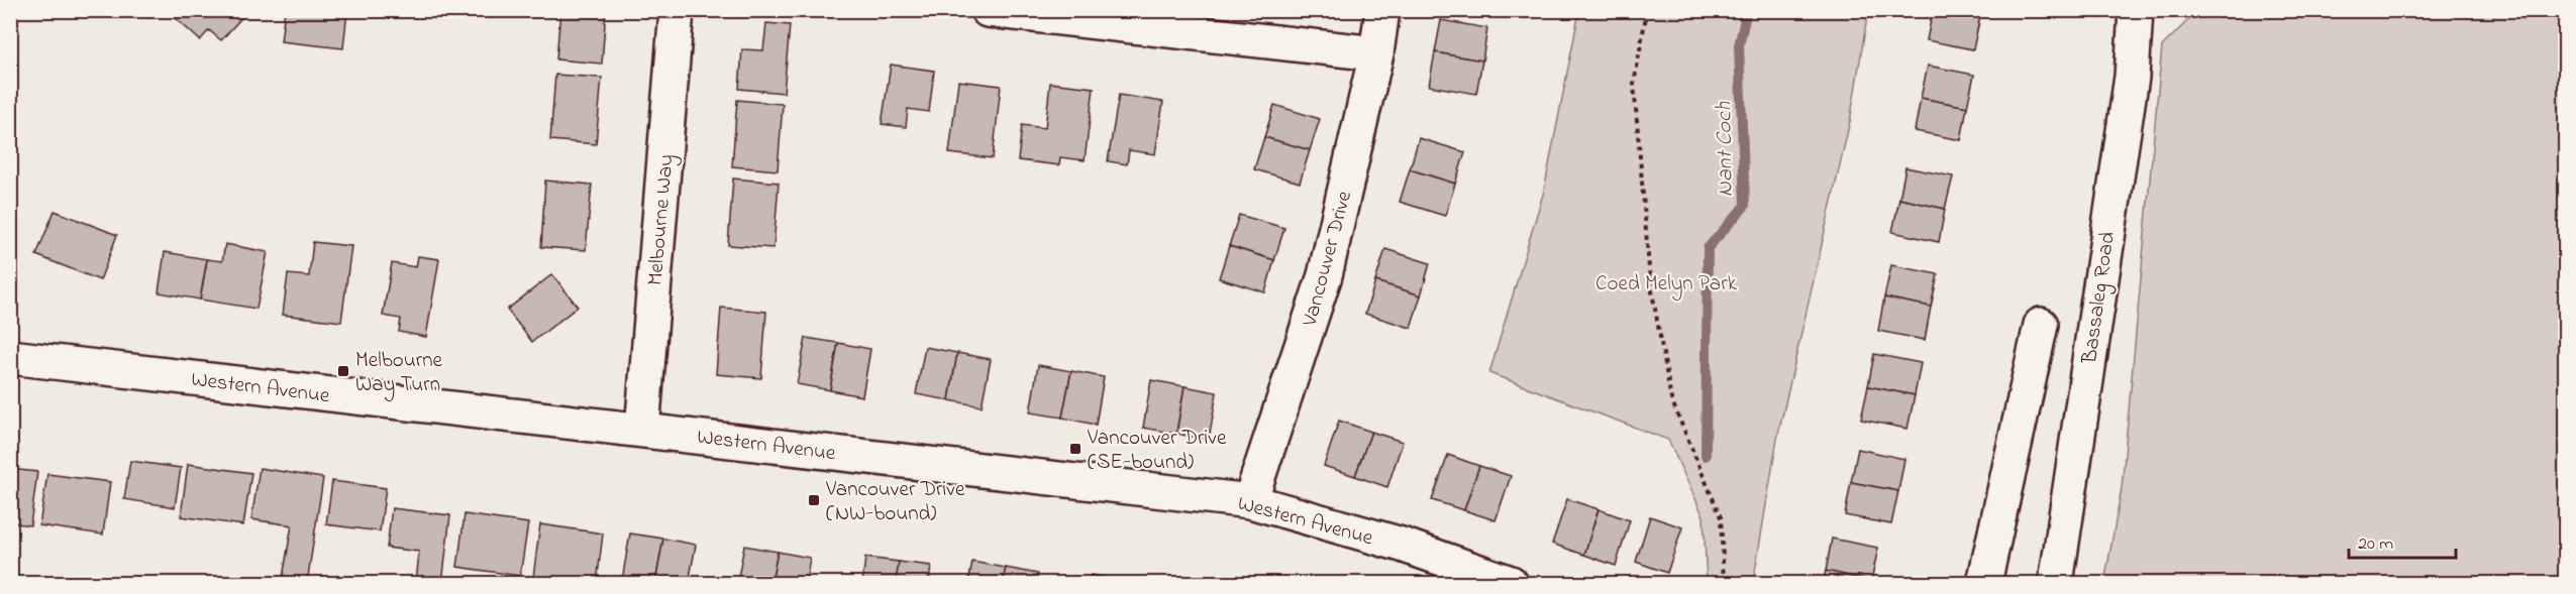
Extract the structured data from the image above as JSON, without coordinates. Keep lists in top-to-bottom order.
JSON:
{
  "streets": {
    "street": [
      "Melbourne Way",
      "Vancouver Drive",
      "Bassaleg Road",
      "Western Avenue"
    ]
  },
  "crossings": [
    ["Melbourne Way", "Western Avenue"],
    ["Vancouver Drive", "Western Avenue"]
  ],
  "water": ["Nant Coch"],
  "parks": ["Coed Melyn Park"],
  "places": {
    "transit": ["Melbourne Way Turn", "Vancouver Drive (SE-bound)", "Vancouver Drive (NW-bound)"]
  },
  "scale_bar": "20 m"
}
